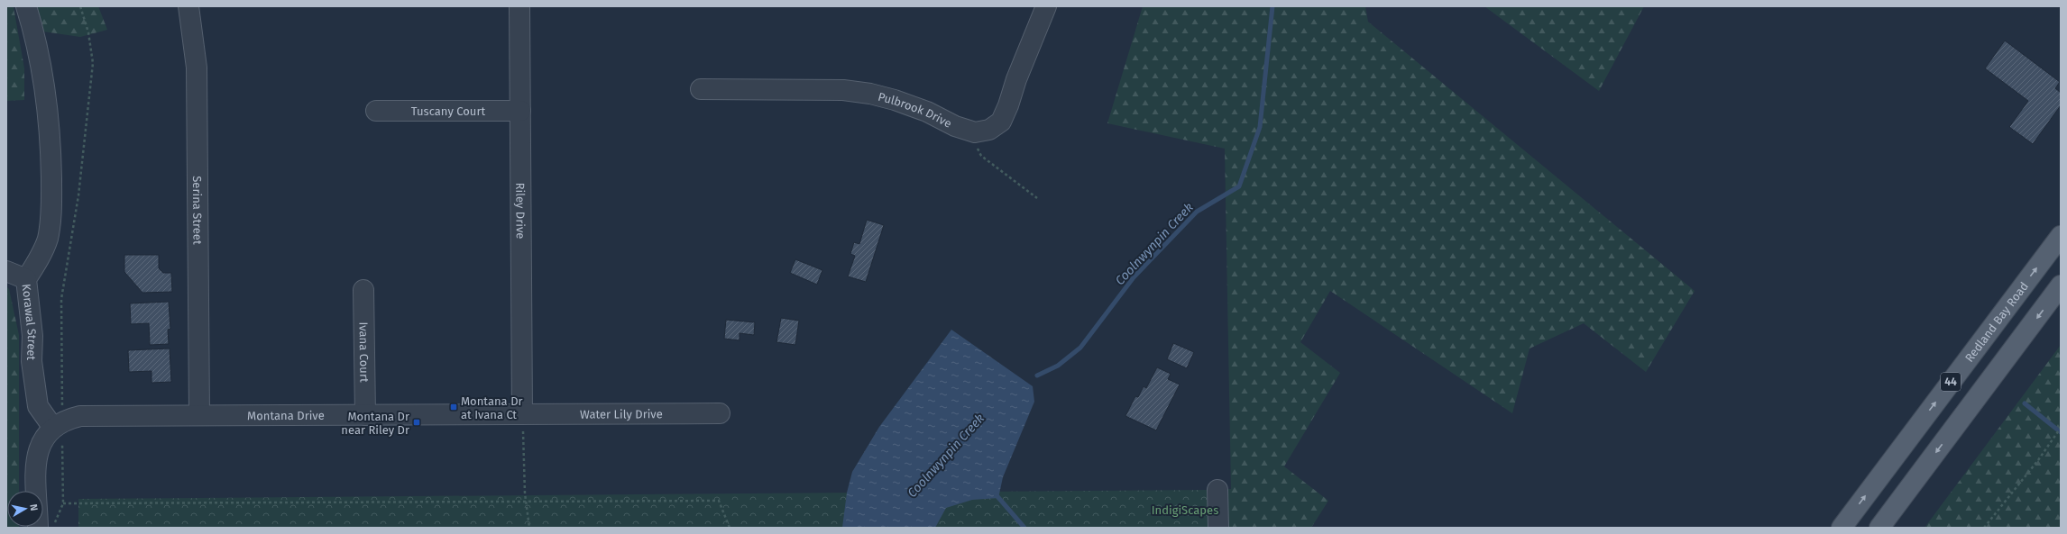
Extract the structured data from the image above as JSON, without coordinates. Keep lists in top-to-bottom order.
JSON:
{
  "streets": {
    "main road": ["Redland Bay Road", "44"],
    "street": [
      "Tuscany Court",
      "Pulbrook Drive",
      "Serina Street",
      "Riley Drive",
      "Korawal Street",
      "Ivana Court",
      "Water Lily Drive",
      "Montana Drive"
    ]
  },
  "crossings": [
    ["Tuscany Court", "Riley Drive"],
    ["Serina Street", "Montana Drive"],
    ["Riley Drive", "Water Lily Drive"],
    ["Riley Drive", "Montana Drive"],
    ["Korawal Street", "Montana Drive"],
    ["Ivana Court", "Montana Drive"],
    ["Water Lily Drive", "Montana Drive"]
  ],
  "water": ["Coolnwynpin Creek"],
  "parks": ["IndigiScapes"],
  "places": {
    "transit": ["Montana Dr at Ivana Ct", "Montana Dr near Riley Dr"]
  },
  "north": "right"
}
